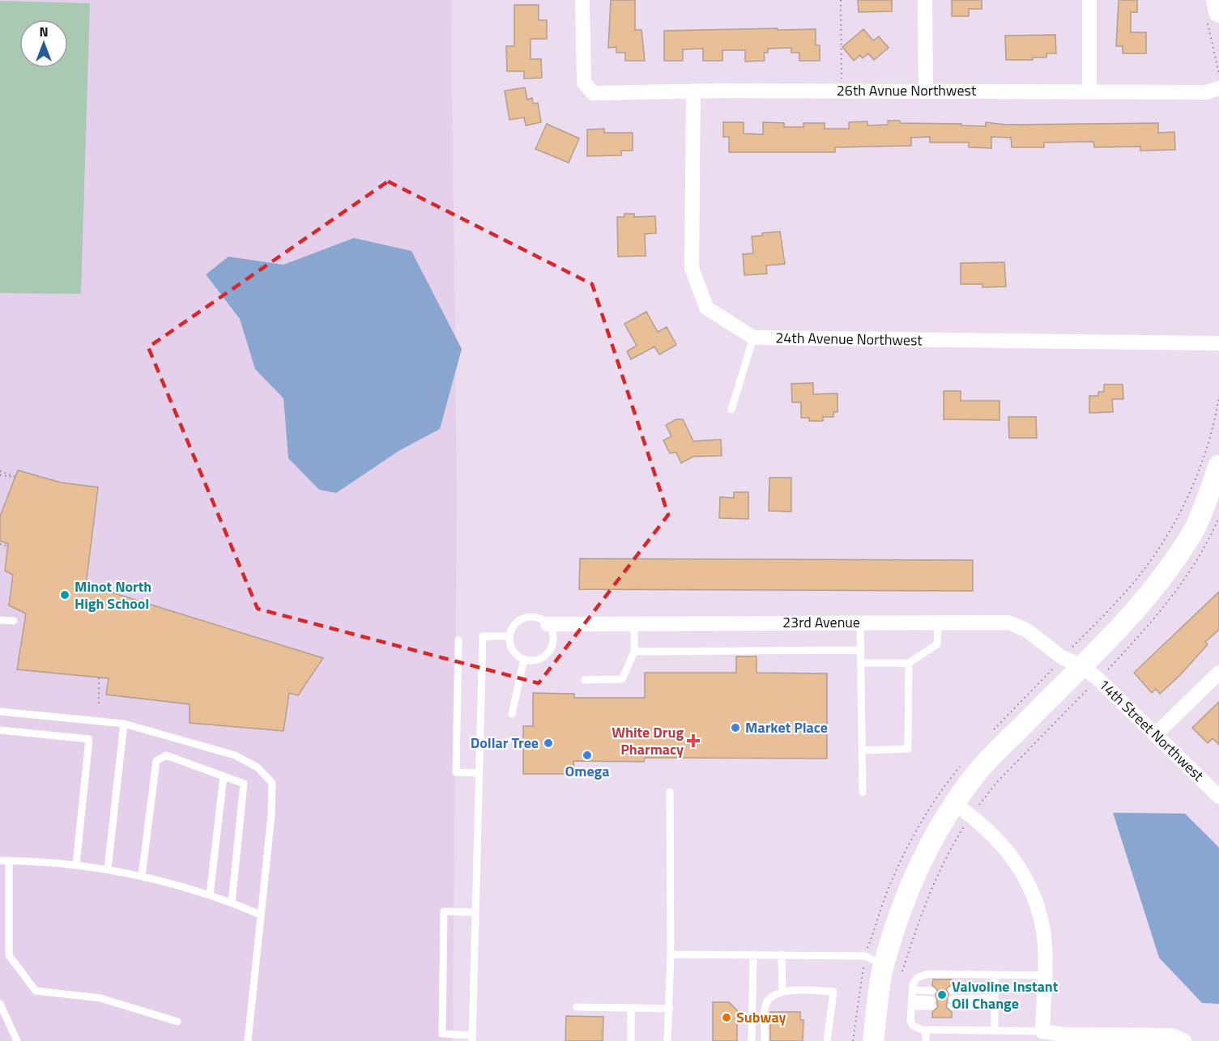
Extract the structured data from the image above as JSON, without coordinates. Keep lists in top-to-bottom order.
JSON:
{
  "streets": {
    "street": [
      "26th Avnue Northwest",
      "24th Avenue Northwest",
      "23rd Avenue",
      "14th Street Northwest"
    ]
  },
  "crossings": [
    ["23rd Avenue", "14th Street Northwest"]
  ],
  "places": {
    "other": [
      "Minot North High School",
      "Market Place",
      "Dollar Tree",
      "Omega",
      "Valvoline Instant Oil Change",
      "Subway"
    ],
    "health": ["White Drug Pharmacy"]
  },
  "north": "top"
}
